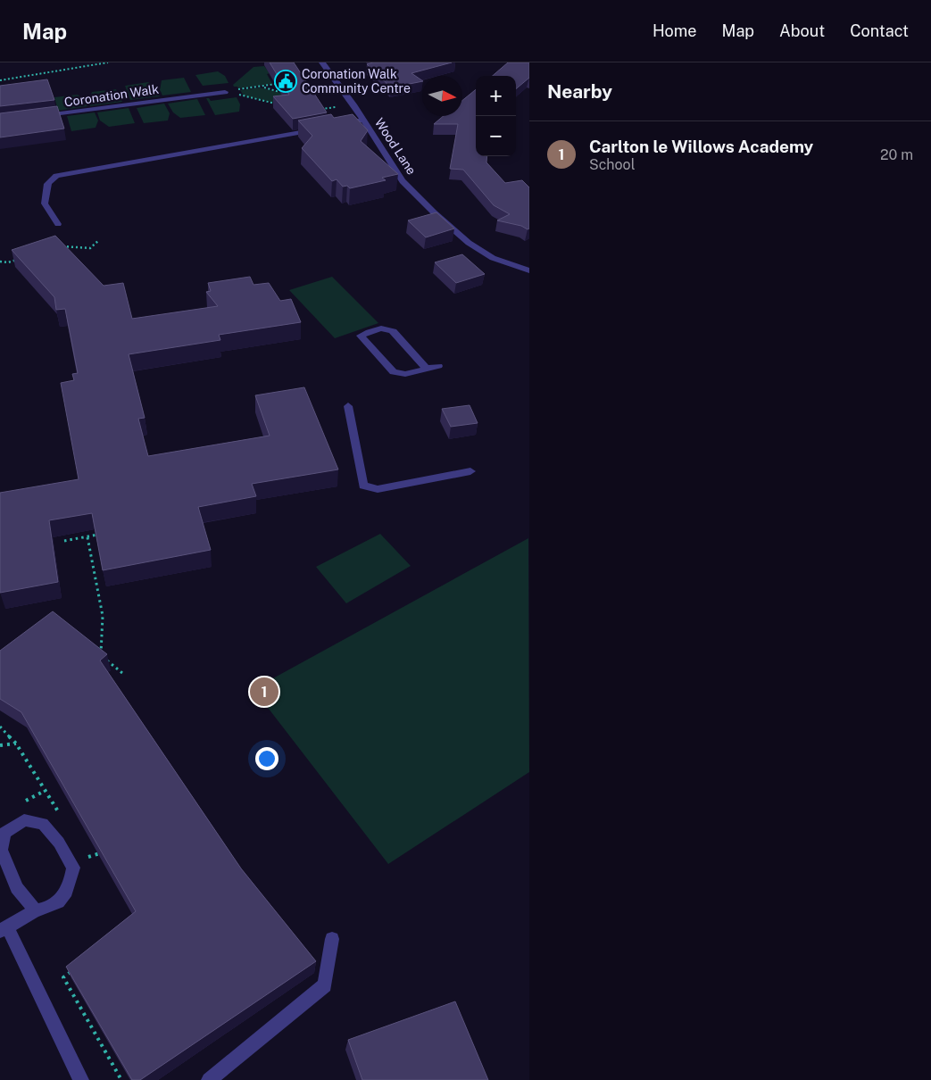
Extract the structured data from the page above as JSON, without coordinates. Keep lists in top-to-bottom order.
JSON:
{
  "streets": {
    "street": ["Coronation Walk", "Wood Lane"]
  },
  "places": {
    "public building": ["Coronation Walk Community Centre"]
  },
  "north": "right",
  "page": {
    "header": "Map",
    "nav": [
      "Home",
      "Map",
      "About",
      "Contact"
    ],
    "heading": "Nearby",
    "map_buttons": ["+", "−"],
    "list": [
      {
        "mark": "1",
        "name": "Carlton le Willows Academy",
        "note": "School",
        "value": "20 m"
      }
    ],
    "pins": "1"
  }
}
